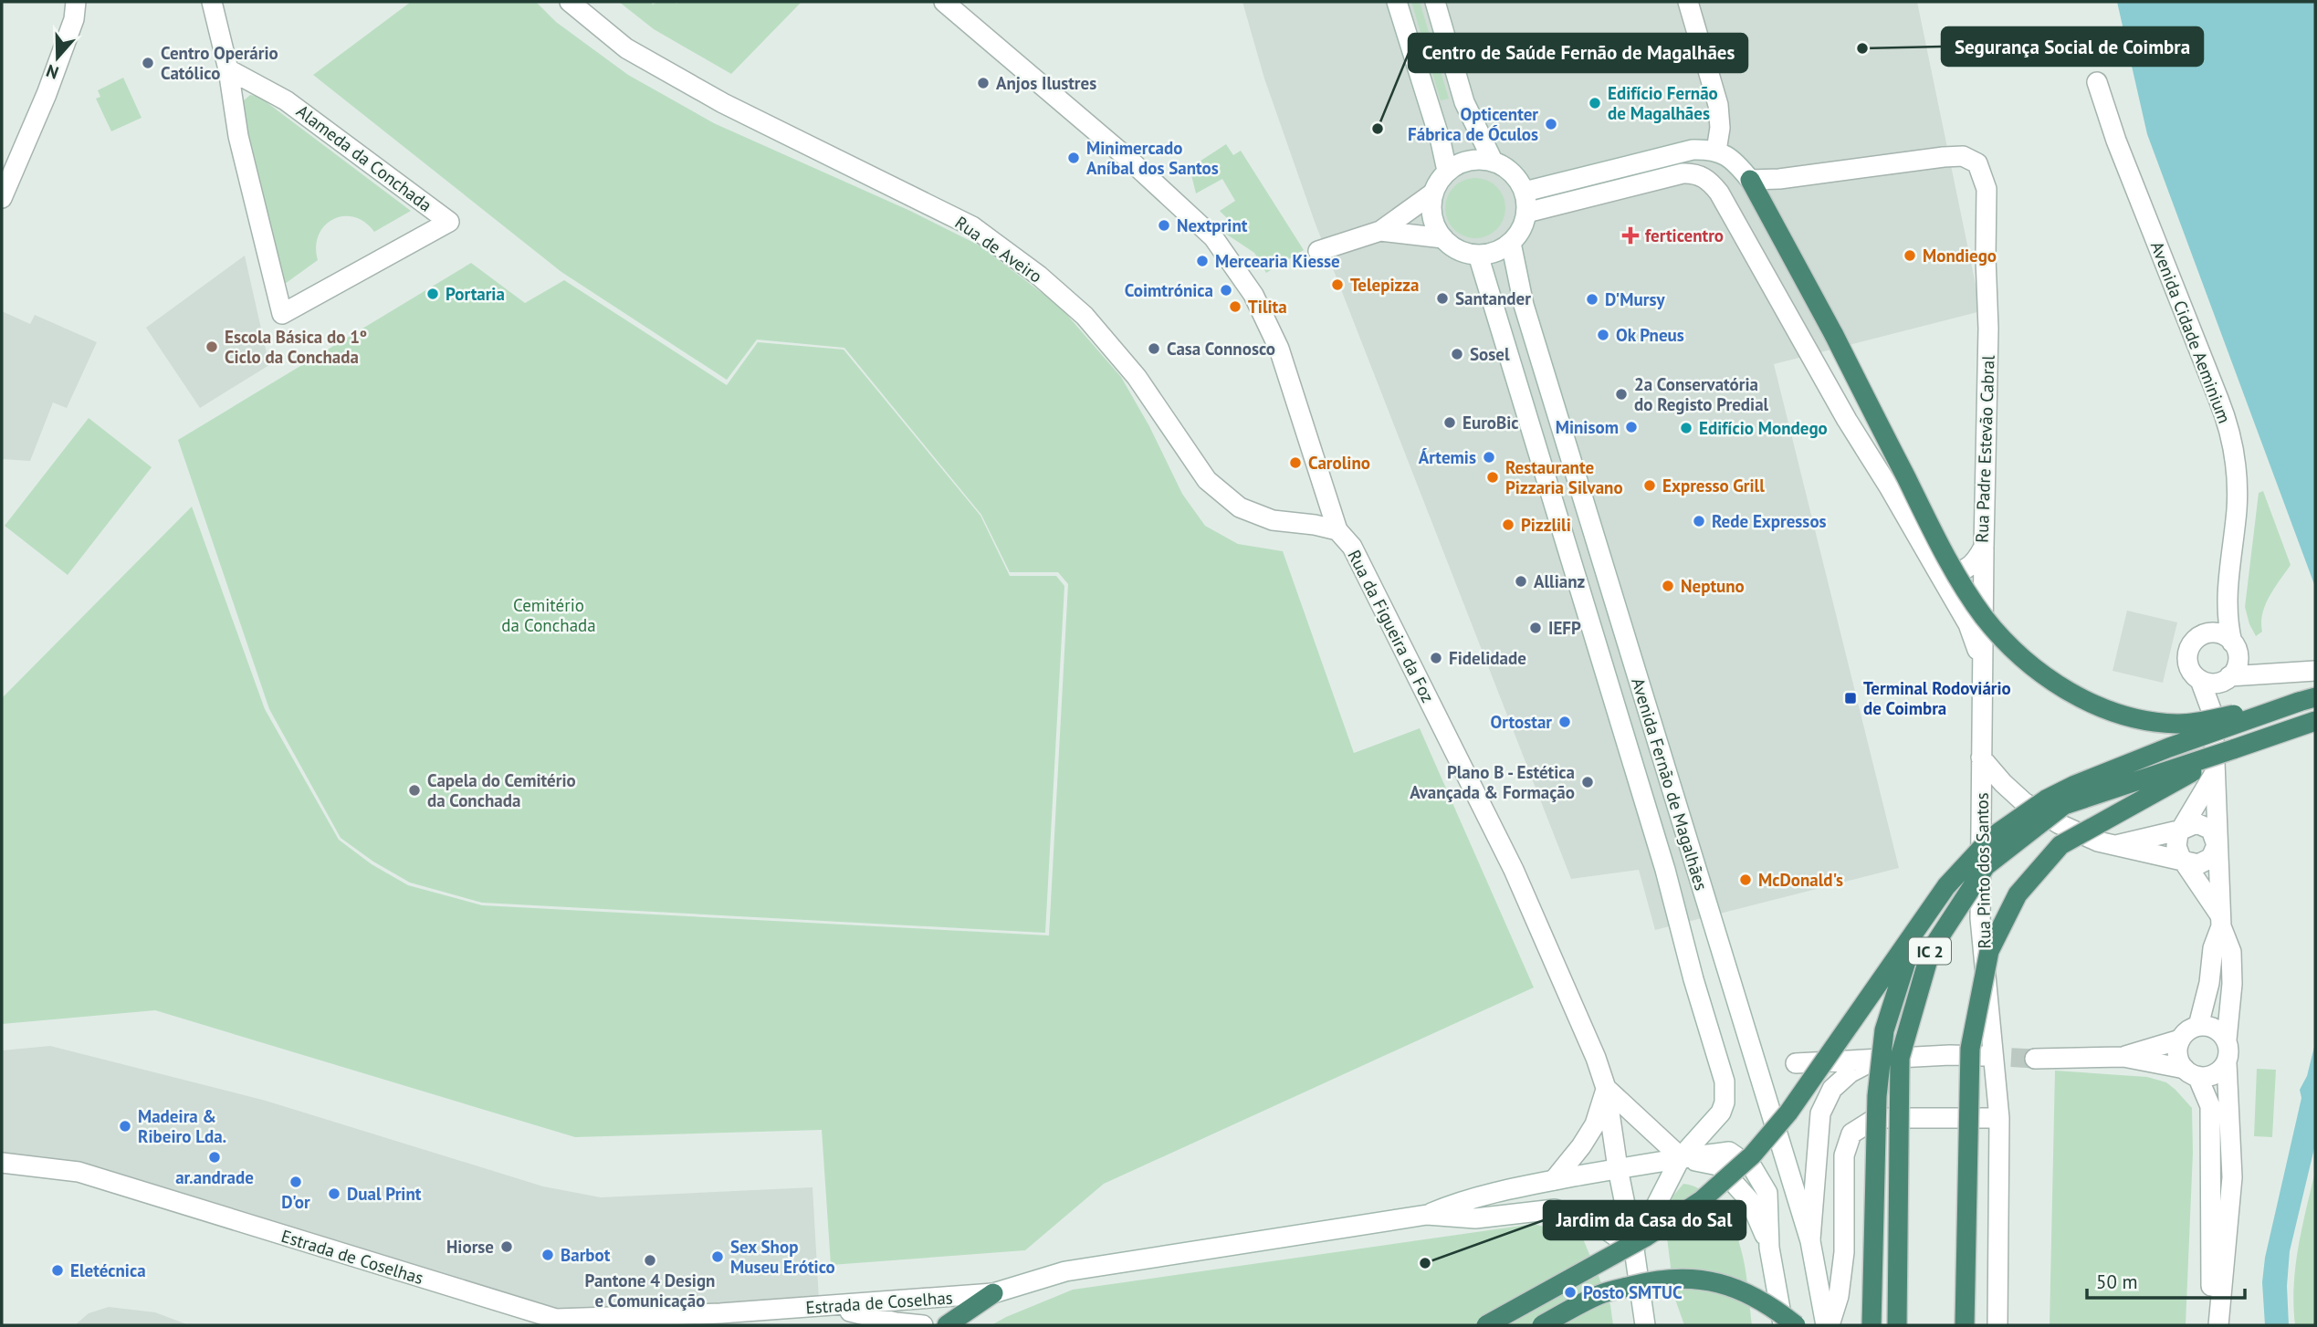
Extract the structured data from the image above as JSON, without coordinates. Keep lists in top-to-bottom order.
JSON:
{
  "streets": {
    "highway": ["IC 2"],
    "street": [
      "Alameda da Conchada",
      "Rua de Aveiro",
      "Avenida Cidade Aeminium",
      "Rua Padre Estevão Cabral",
      "Rua da Figueira da Foz",
      "Avenida Fernão de Magalhães",
      "Rua Pinto dos Santos",
      "Estrada de Coselhas"
    ]
  },
  "crossings": [
    ["Rua de Aveiro", "Rua da Figueira da Foz"],
    ["Rua Padre Estevão Cabral", "Rua Pinto dos Santos"],
    ["Rua da Figueira da Foz", "Avenida Fernão de Magalhães"]
  ],
  "parks": ["Cemitério da Conchada"],
  "places": {
    "other": [
      "Segurança Social de Coimbra",
      "Centro Operário Católico",
      "Anjos Ilustres",
      "Edifício Fernão de Magalhães",
      "Opticenter Fábrica de Óculos",
      "Centro de Saúde Fernão de Magalhães",
      "Minimercado Aníbal dos Santos",
      "Nextprint",
      "Mondiego",
      "Mercearia Kiesse",
      "Telepizza",
      "Coimtrónica",
      "Portaria",
      "Santander",
      "D'Mursy",
      "Tilita",
      "Ok Pneus",
      "Escola Básica do 1º Ciclo da Conchada",
      "Casa Connosco",
      "Sosel",
      "2a Conservatória do Registo Predial",
      "EuroBic",
      "Minisom",
      "Edifício Mondego",
      "Ártemis",
      "Carolino",
      "Restaurante Pizzaria Silvano",
      "Expresso Grill",
      "Rede Expressos",
      "Pizzlili",
      "Allianz",
      "Neptuno",
      "IEFP",
      "Fidelidade",
      "Ortostar",
      "Plano B - Estética Avançada & Formação",
      "Capela do Cemitério da Conchada",
      "McDonald's",
      "Madeira & Ribeiro Lda.",
      "ar.andrade",
      "D'or",
      "Dual Print",
      "Hiorse",
      "Barbot",
      "Sex Shop Museu Erótico",
      "Pantone 4 Design e Comunicação",
      "Jardim da Casa do Sal",
      "Eletécnica",
      "Posto SMTUC"
    ],
    "health": ["ferticentro"],
    "transit": ["Terminal Rodoviário de Coimbra"]
  },
  "scale_bar": "50 m",
  "north": "bottom"
}
